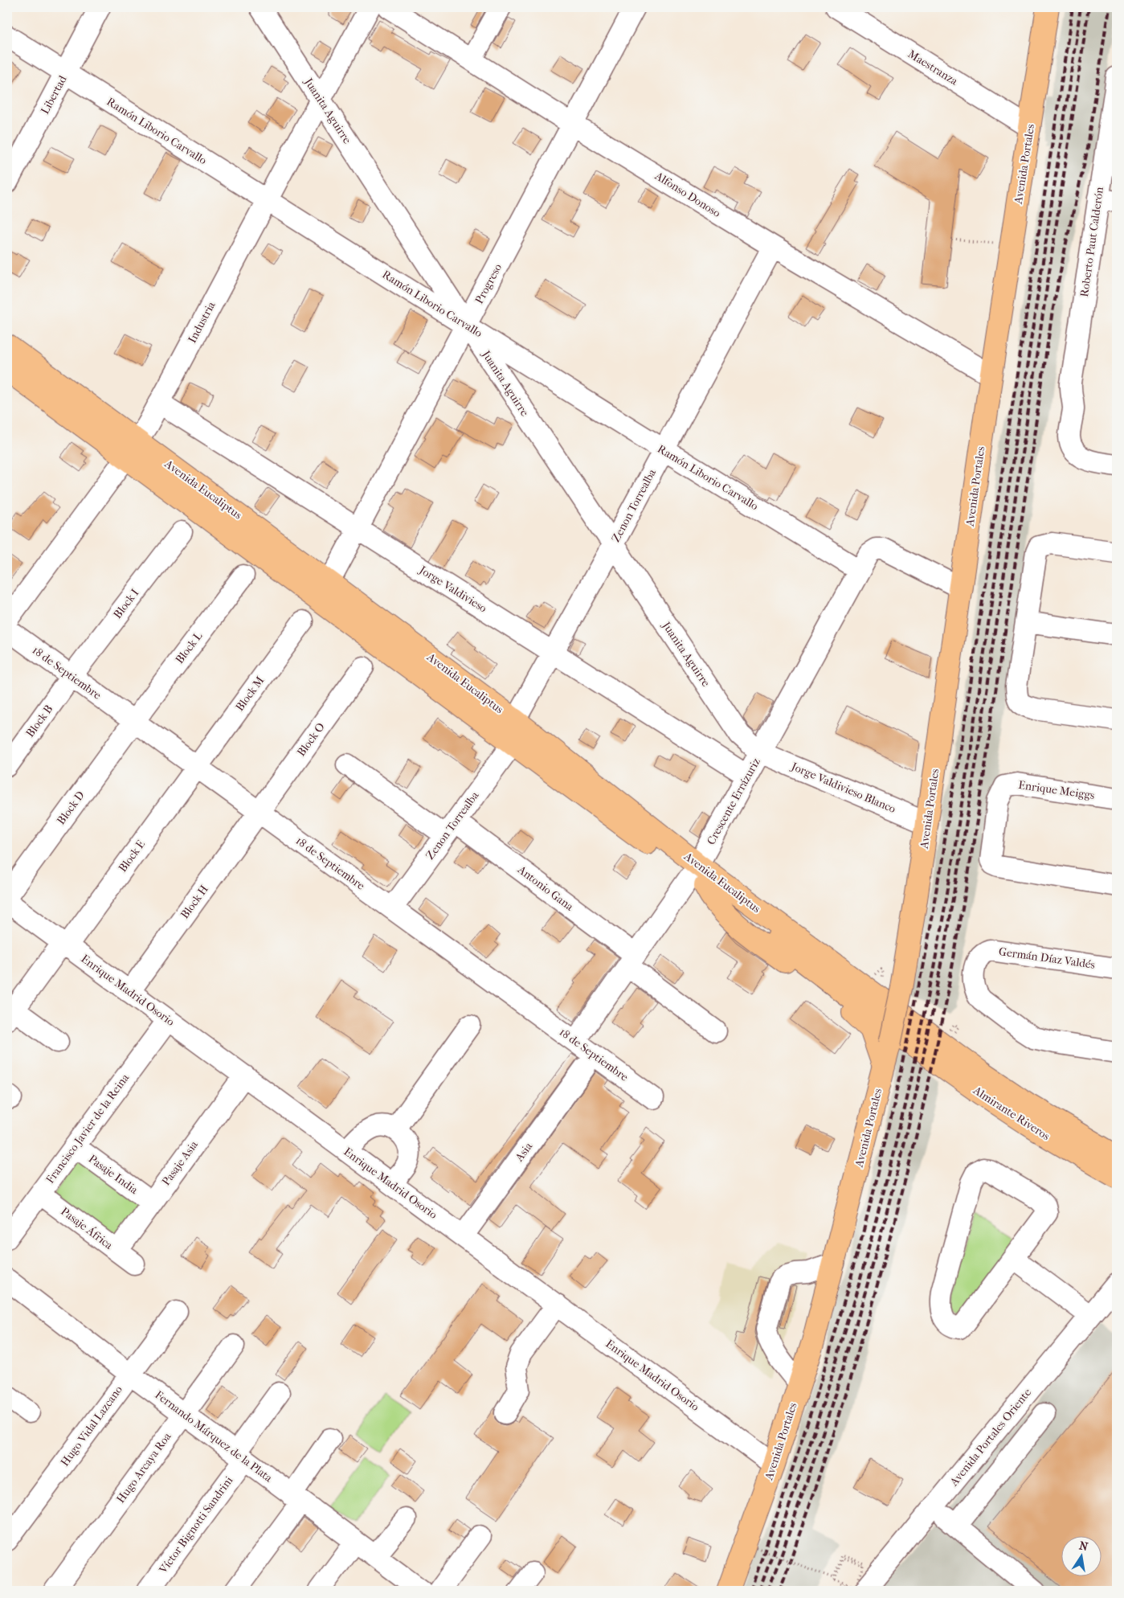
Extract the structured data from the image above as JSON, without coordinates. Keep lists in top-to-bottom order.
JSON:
{
  "streets": {
    "main road": ["Avenida Portales", "Avenida Eucaliptus", "Almirante Riveros"],
    "street": [
      "Maestranza",
      "Libertad",
      "Juanita Aguirre",
      "Ramón Liborio Carvallo",
      "Alfonso Donoso",
      "Roberto Paut Calderón",
      "Progreso",
      "Industria",
      "Zenon Torrealba",
      "Jorge Valdivieso",
      "Block I",
      "Block L",
      "18 de Septiembre",
      "Block M",
      "Block B",
      "Block O",
      "Jorge Valdivieso Blanco",
      "Enrique Meiggs",
      "Crescente Errázuriz",
      "Block D",
      "Block E",
      "Antonio Gana",
      "Block H",
      "Germán Díaz Valdés",
      "Enrique Madrid Osorio",
      "Francisco Javier de la Reina",
      "Asia",
      "Pasaje Asia",
      "Pasaje India",
      "Pasaje África",
      "Hugo Vidal Lazcano",
      "Fernando Márquez de la Plata",
      "Avenida Portales Oriente",
      "Hugo Arcaya Roa",
      "Víctor Bignotti Sandrini"
    ]
  },
  "crossings": [
    ["Maestranza", "Avenida Portales"],
    ["Libertad", "Ramón Liborio Carvallo"],
    ["Juanita Aguirre", "Ramón Liborio Carvallo"],
    ["Juanita Aguirre", "Progreso"],
    ["Juanita Aguirre", "Industria"],
    ["Juanita Aguirre", "Zenon Torrealba"],
    ["Juanita Aguirre", "Jorge Valdivieso Blanco"],
    ["Juanita Aguirre", "Crescente Errázuriz"],
    ["Ramón Liborio Carvallo", "Progreso"],
    ["Ramón Liborio Carvallo", "Industria"],
    ["Ramón Liborio Carvallo", "Zenon Torrealba"],
    ["Ramón Liborio Carvallo", "Crescente Errázuriz"],
    ["Avenida Portales", "Alfonso Donoso"],
    ["Avenida Portales", "Avenida Eucaliptus"],
    ["Avenida Portales", "Jorge Valdivieso Blanco"],
    ["Avenida Portales", "Crescente Errázuriz"],
    ["Avenida Portales", "Enrique Madrid Osorio"],
    ["Avenida Portales", "Almirante Riveros"],
    ["Alfonso Donoso", "Progreso"],
    ["Alfonso Donoso", "Zenon Torrealba"],
    ["Progreso", "Avenida Eucaliptus"],
    ["Progreso", "Jorge Valdivieso"],
    ["Industria", "Avenida Eucaliptus"],
    ["Industria", "Jorge Valdivieso"],
    ["Avenida Eucaliptus", "Zenon Torrealba"],
    ["Avenida Eucaliptus", "Crescente Errázuriz"],
    ["Avenida Eucaliptus", "Almirante Riveros"],
    ["Zenon Torrealba", "Jorge Valdivieso"],
    ["Zenon Torrealba", "18 de Septiembre"],
    ["Zenon Torrealba", "Antonio Gana"],
    ["Jorge Valdivieso", "Crescente Errázuriz"],
    ["Block I", "18 de Septiembre"],
    ["Block I", "Block B"],
    ["Block L", "18 de Septiembre"],
    ["Block L", "Block D"],
    ["18 de Septiembre", "Block M"],
    ["18 de Septiembre", "Block B"],
    ["18 de Septiembre", "Block O"],
    ["18 de Septiembre", "Crescente Errázuriz"],
    ["18 de Septiembre", "Block D"],
    ["18 de Septiembre", "Block E"],
    ["18 de Septiembre", "Block H"],
    ["Block M", "Block E"],
    ["Block O", "Block H"],
    ["Jorge Valdivieso Blanco", "Crescente Errázuriz"],
    ["Crescente Errázuriz", "Antonio Gana"],
    ["Block E", "Enrique Madrid Osorio"],
    ["Block H", "Enrique Madrid Osorio"],
    ["Enrique Madrid Osorio", "Francisco Javier de la Reina"],
    ["Enrique Madrid Osorio", "Asia"],
    ["Enrique Madrid Osorio", "Pasaje Asia"],
    ["Francisco Javier de la Reina", "Pasaje India"],
    ["Francisco Javier de la Reina", "Pasaje África"],
    ["Pasaje Asia", "Pasaje India"],
    ["Pasaje Asia", "Pasaje África"],
    ["Hugo Vidal Lazcano", "Fernando Márquez de la Plata"],
    ["Fernando Márquez de la Plata", "Hugo Arcaya Roa"],
    ["Fernando Márquez de la Plata", "Víctor Bignotti Sandrini"]
  ],
  "north": "top"
}
